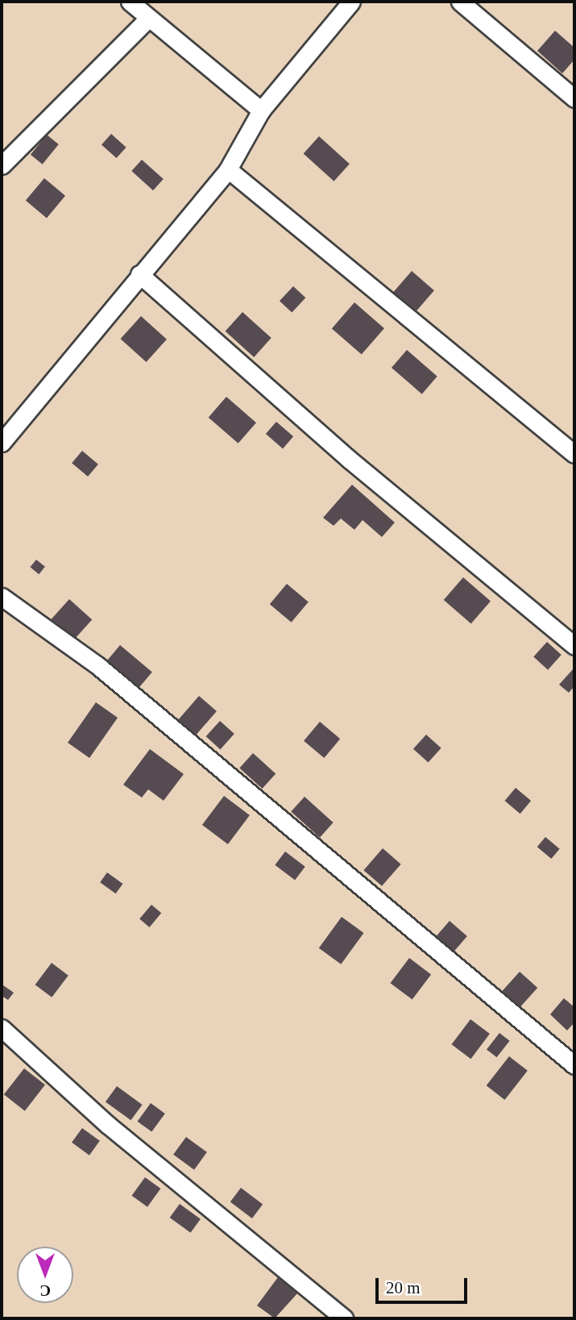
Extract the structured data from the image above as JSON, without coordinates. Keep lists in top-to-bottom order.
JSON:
{
  "scale_bar": "20 m",
  "north": "bottom"
}
